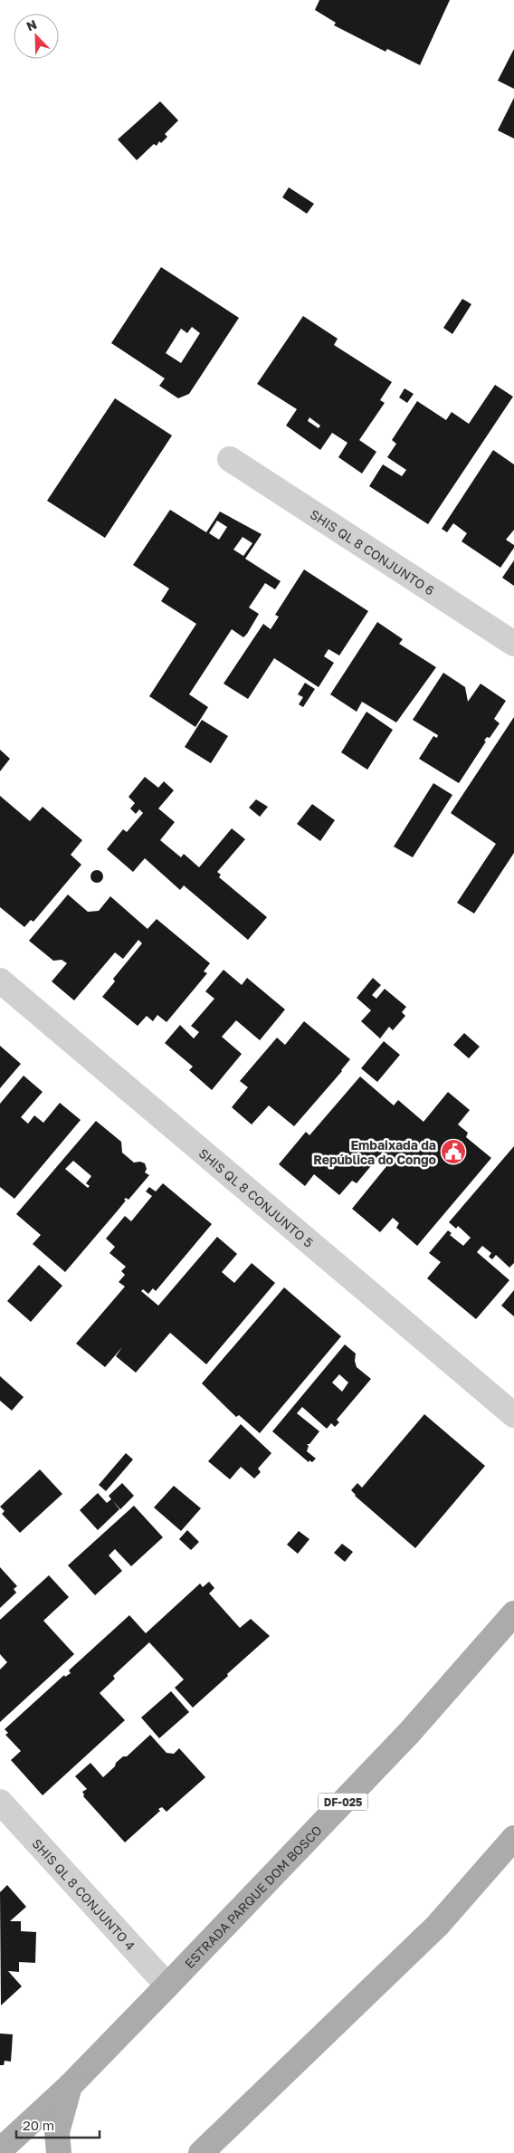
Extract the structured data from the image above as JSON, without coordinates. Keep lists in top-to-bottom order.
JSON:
{
  "streets": {
    "main road": ["DF-025", "ESTRADA PARQUE DOM BOSCO"],
    "street": ["SHIS QL 8 CONJUNTO 6", "SHIS QL 8 CONJUNTO 5", "SHIS QL 8 CONJUNTO 4"]
  },
  "crossings": [
    ["SHIS QL 8 CONJUNTO 4", "ESTRADA PARQUE DOM BOSCO"]
  ],
  "places": {
    "public building": ["Embaixada da República do Congo"]
  },
  "scale_bar": "20 m",
  "north": "top left"
}
